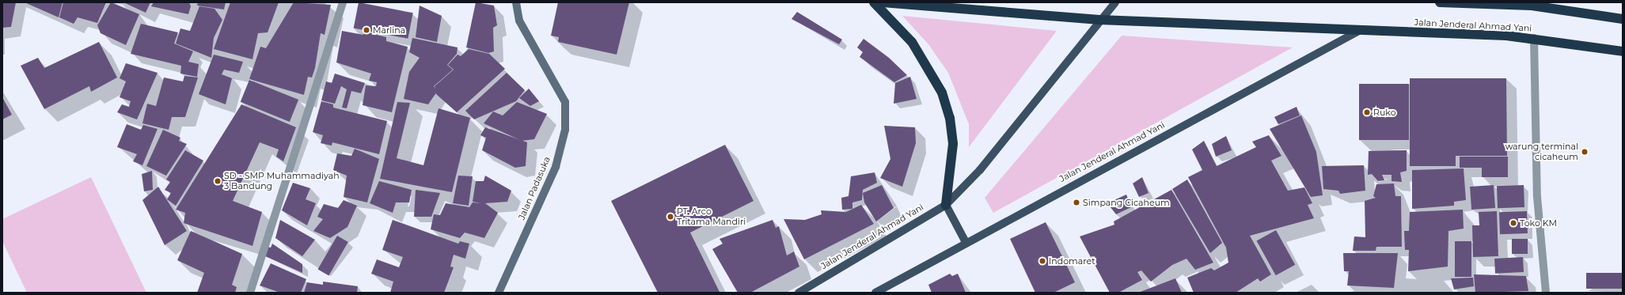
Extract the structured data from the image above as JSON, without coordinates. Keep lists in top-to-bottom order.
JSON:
{
  "streets": {
    "highway": ["Jalan Jenderal Ahmad Yani"],
    "street": ["Jalan Padasuka"]
  },
  "places": [
    "Marlina",
    "Ruko",
    "warung terminal cicaheum",
    "SD - SMP Muhammadiyah 3 Bandung",
    "Simpang Cicaheum",
    "PT. Arco Tritama Mandiri",
    "Toko KM",
    "Indomaret"
  ]
}
